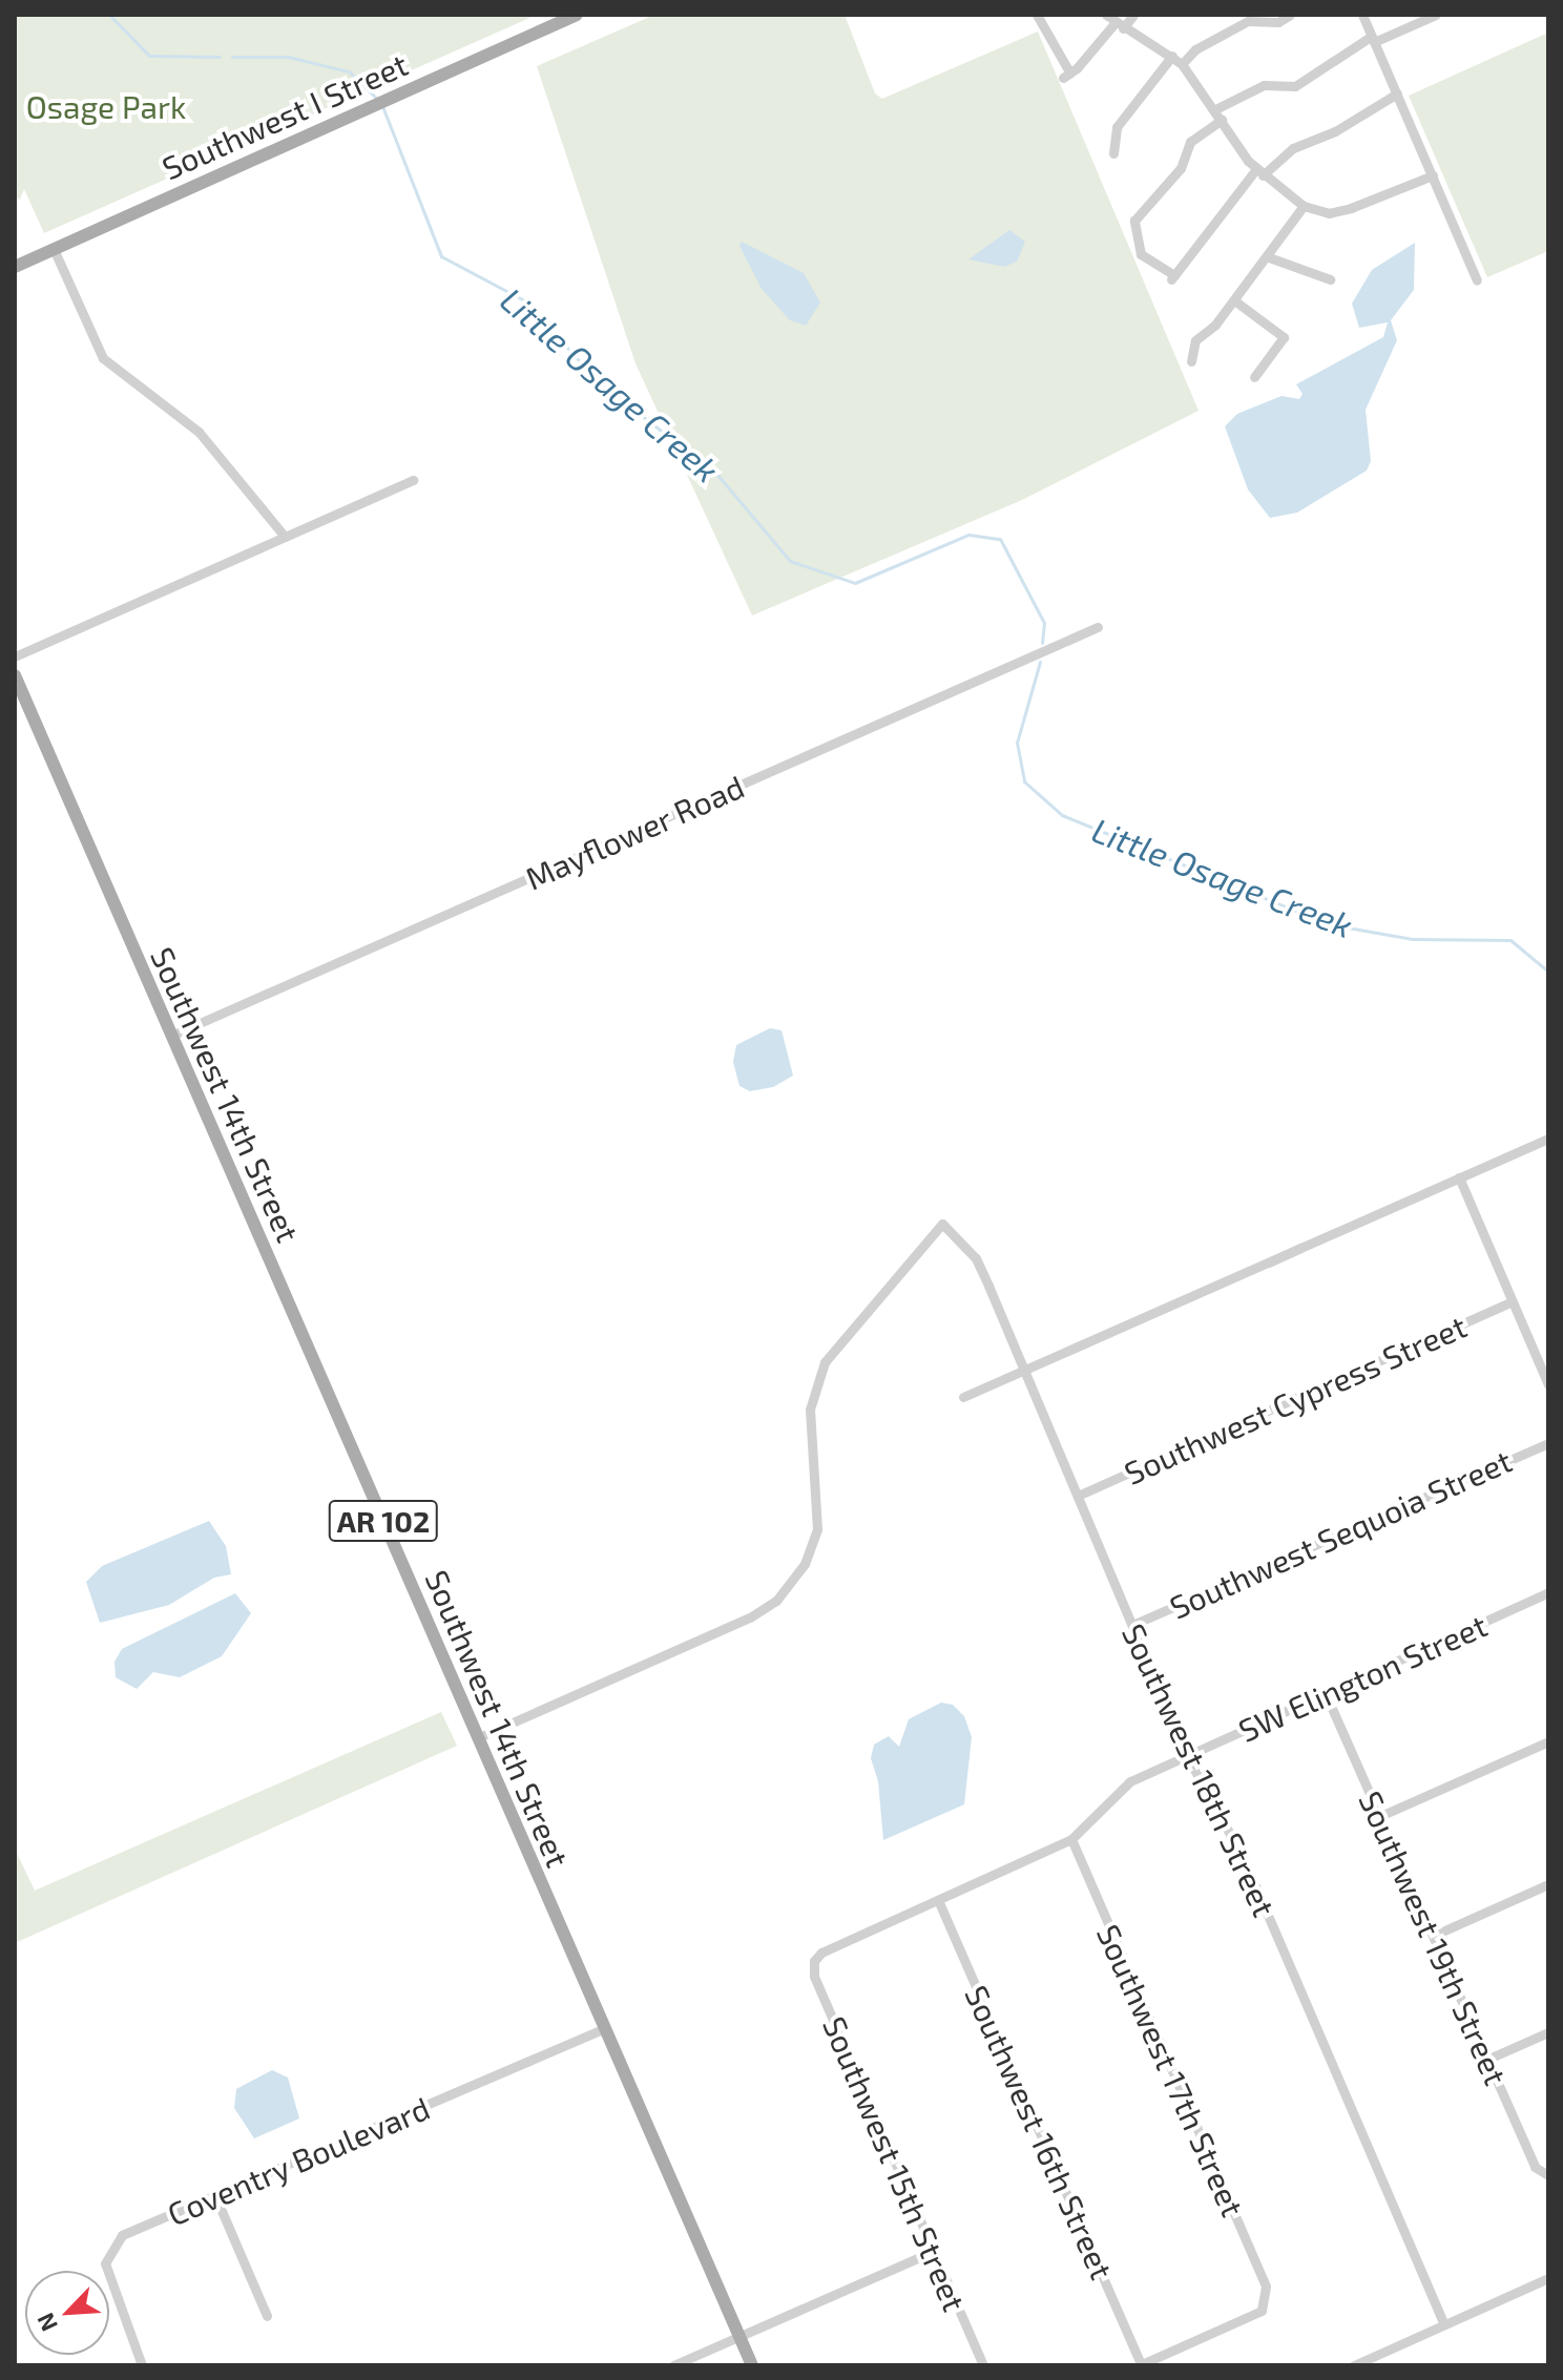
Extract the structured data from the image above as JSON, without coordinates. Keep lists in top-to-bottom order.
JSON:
{
  "streets": {
    "main road": ["Southwest I Street", "Southwest 14th Street", "AR 102"],
    "street": [
      "Mayflower Road",
      "Southwest Cypress Street",
      "Southwest Sequoia Street",
      "SW Elington Street",
      "Southwest 18th Street",
      "Southwest 19th Street",
      "Southwest 17th Street",
      "Southwest 16th Street",
      "Coventry Boulevard",
      "Southwest 15th Street"
    ]
  },
  "crossings": [
    ["Mayflower Road", "Southwest 14th Street"],
    ["Southwest 14th Street", "Southwest 18th Street"],
    ["Southwest 14th Street", "Coventry Boulevard"],
    ["Southwest Cypress Street", "Southwest 18th Street"],
    ["Southwest Sequoia Street", "Southwest 18th Street"],
    ["SW Elington Street", "Southwest 18th Street"],
    ["SW Elington Street", "Southwest 19th Street"],
    ["SW Elington Street", "Southwest 17th Street"],
    ["Southwest 17th Street", "Southwest 16th Street"],
    ["Southwest 16th Street", "Southwest 15th Street"]
  ],
  "water": ["Little Osage Creek"],
  "parks": ["Osage Park"],
  "north": "bottom left"
}
